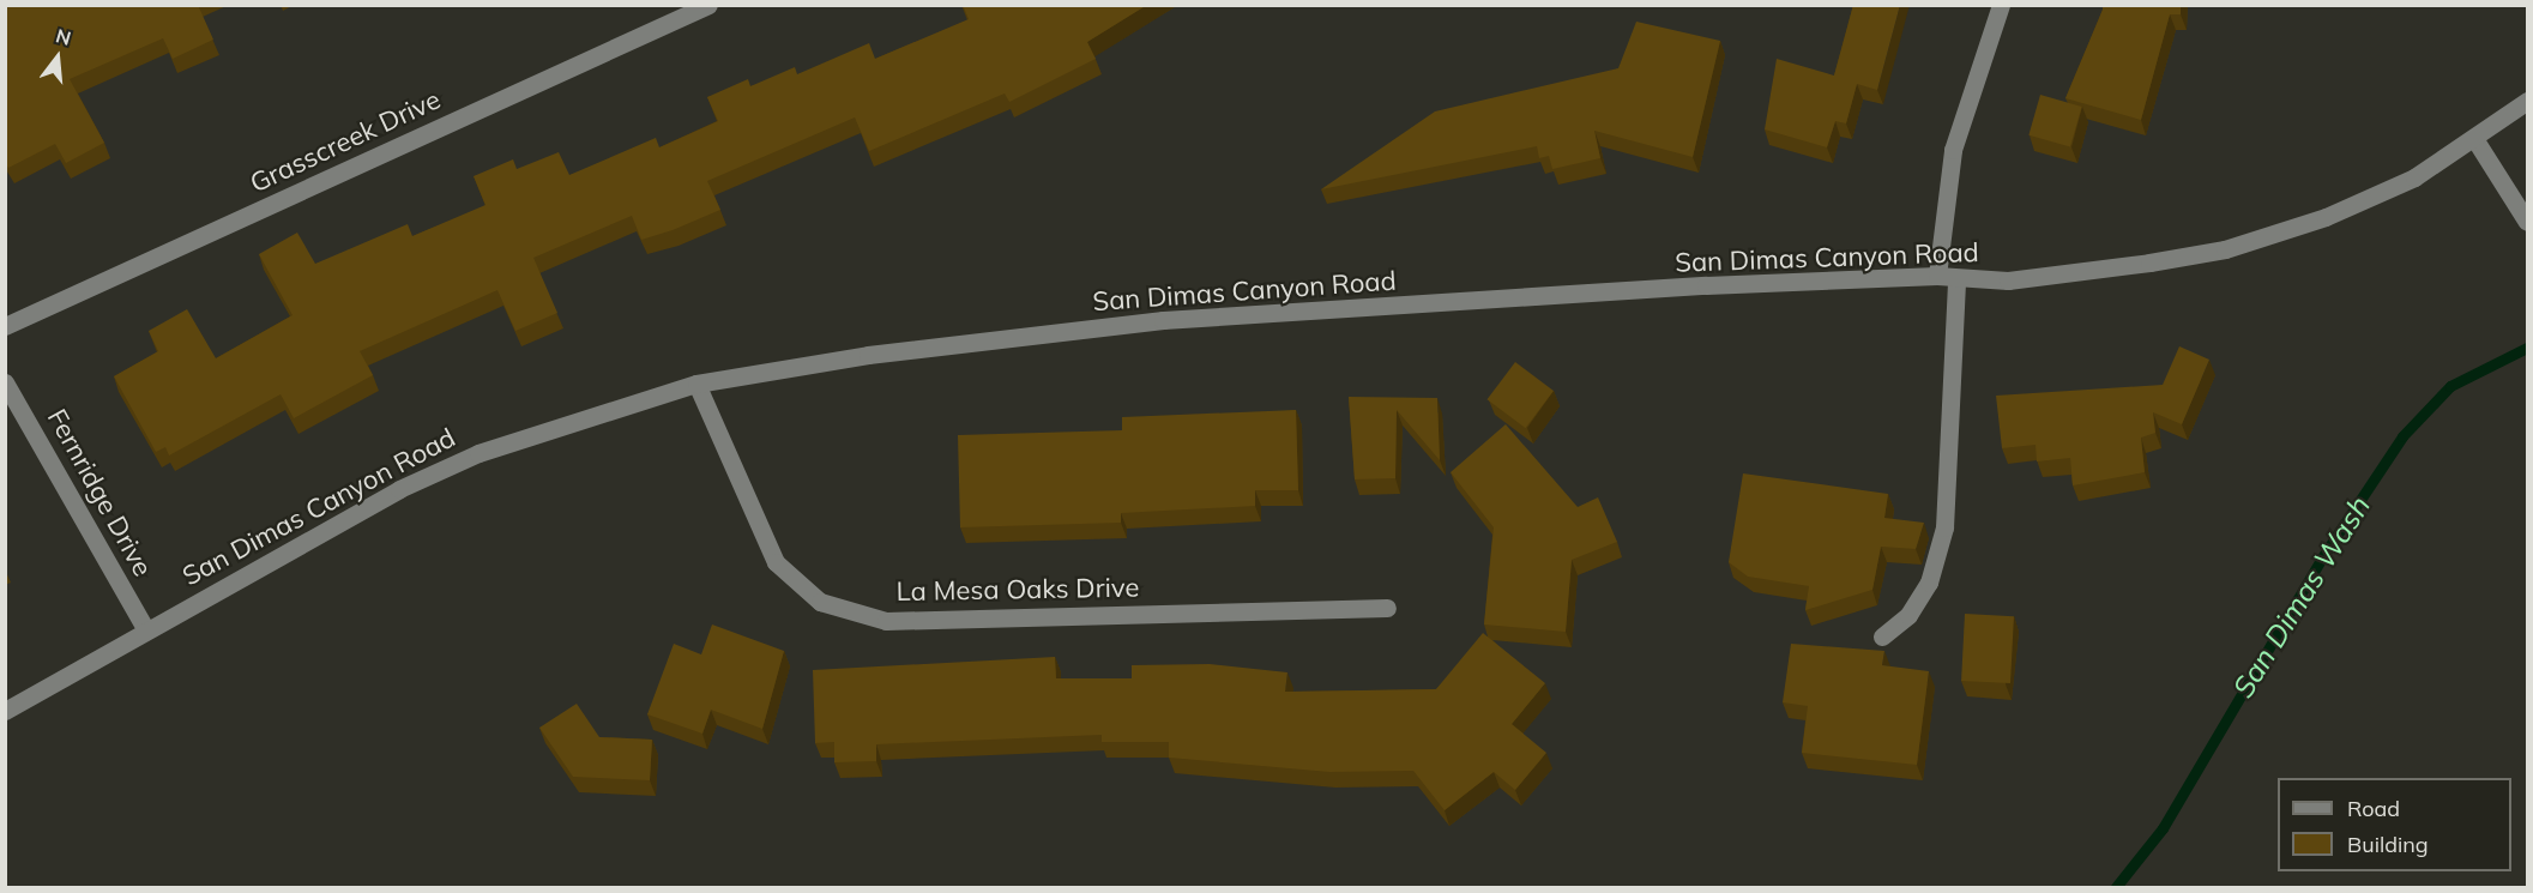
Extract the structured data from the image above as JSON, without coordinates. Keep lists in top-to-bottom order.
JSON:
{
  "streets": {
    "street": [
      "Grasscreek Drive",
      "San Dimas Canyon Road",
      "Fernridge Drive",
      "La Mesa Oaks Drive"
    ]
  },
  "crossings": [
    ["San Dimas Canyon Road", "Fernridge Drive"],
    ["San Dimas Canyon Road", "La Mesa Oaks Drive"]
  ],
  "water": ["San Dimas Wash"],
  "legend": ["Road", "Building"],
  "north": "top"
}
